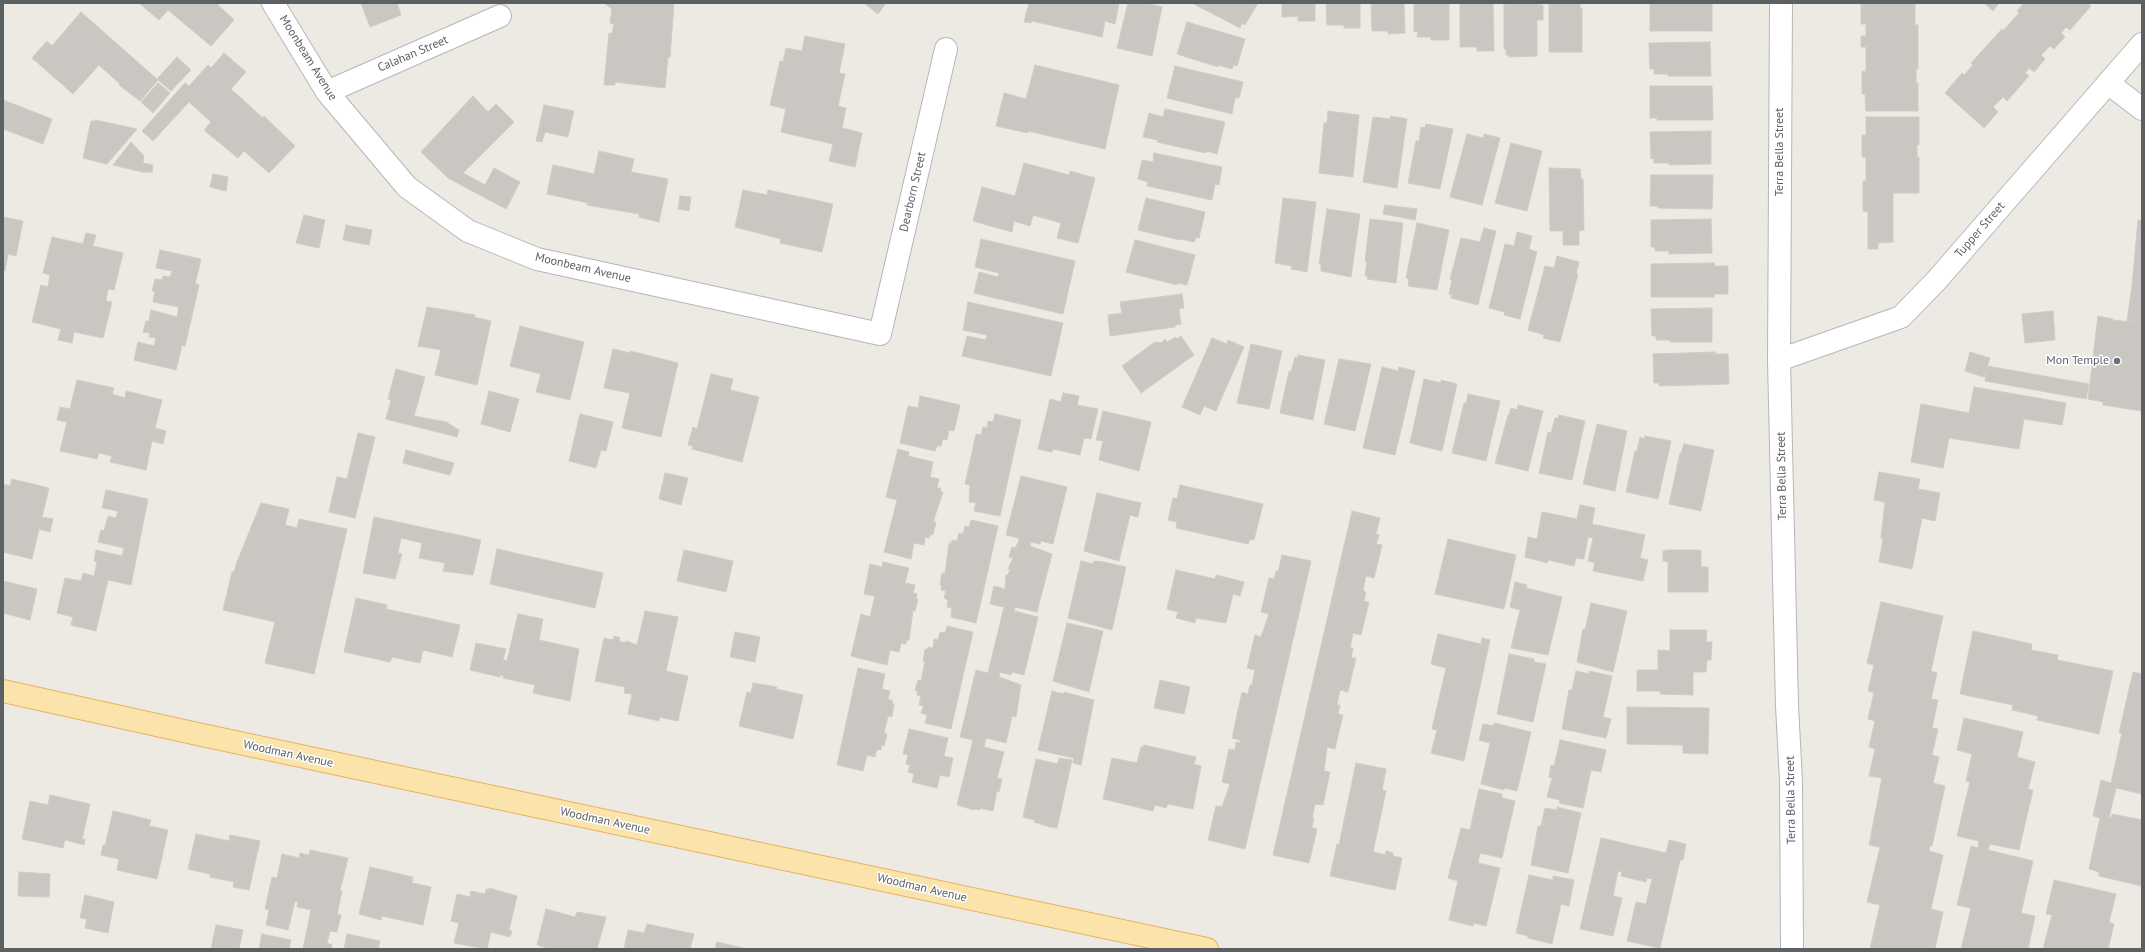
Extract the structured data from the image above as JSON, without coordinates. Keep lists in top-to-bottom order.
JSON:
{
  "streets": {
    "main road": ["Woodman Avenue"],
    "street": [
      "Calahan Street",
      "Moonbeam Avenue",
      "Terra Bella Street",
      "Dearborn Street",
      "Tupper Street"
    ]
  },
  "crossings": [
    ["Calahan Street", "Moonbeam Avenue"],
    ["Moonbeam Avenue", "Dearborn Street"],
    ["Terra Bella Street", "Tupper Street"]
  ],
  "places": ["Mon Temple"]
}
